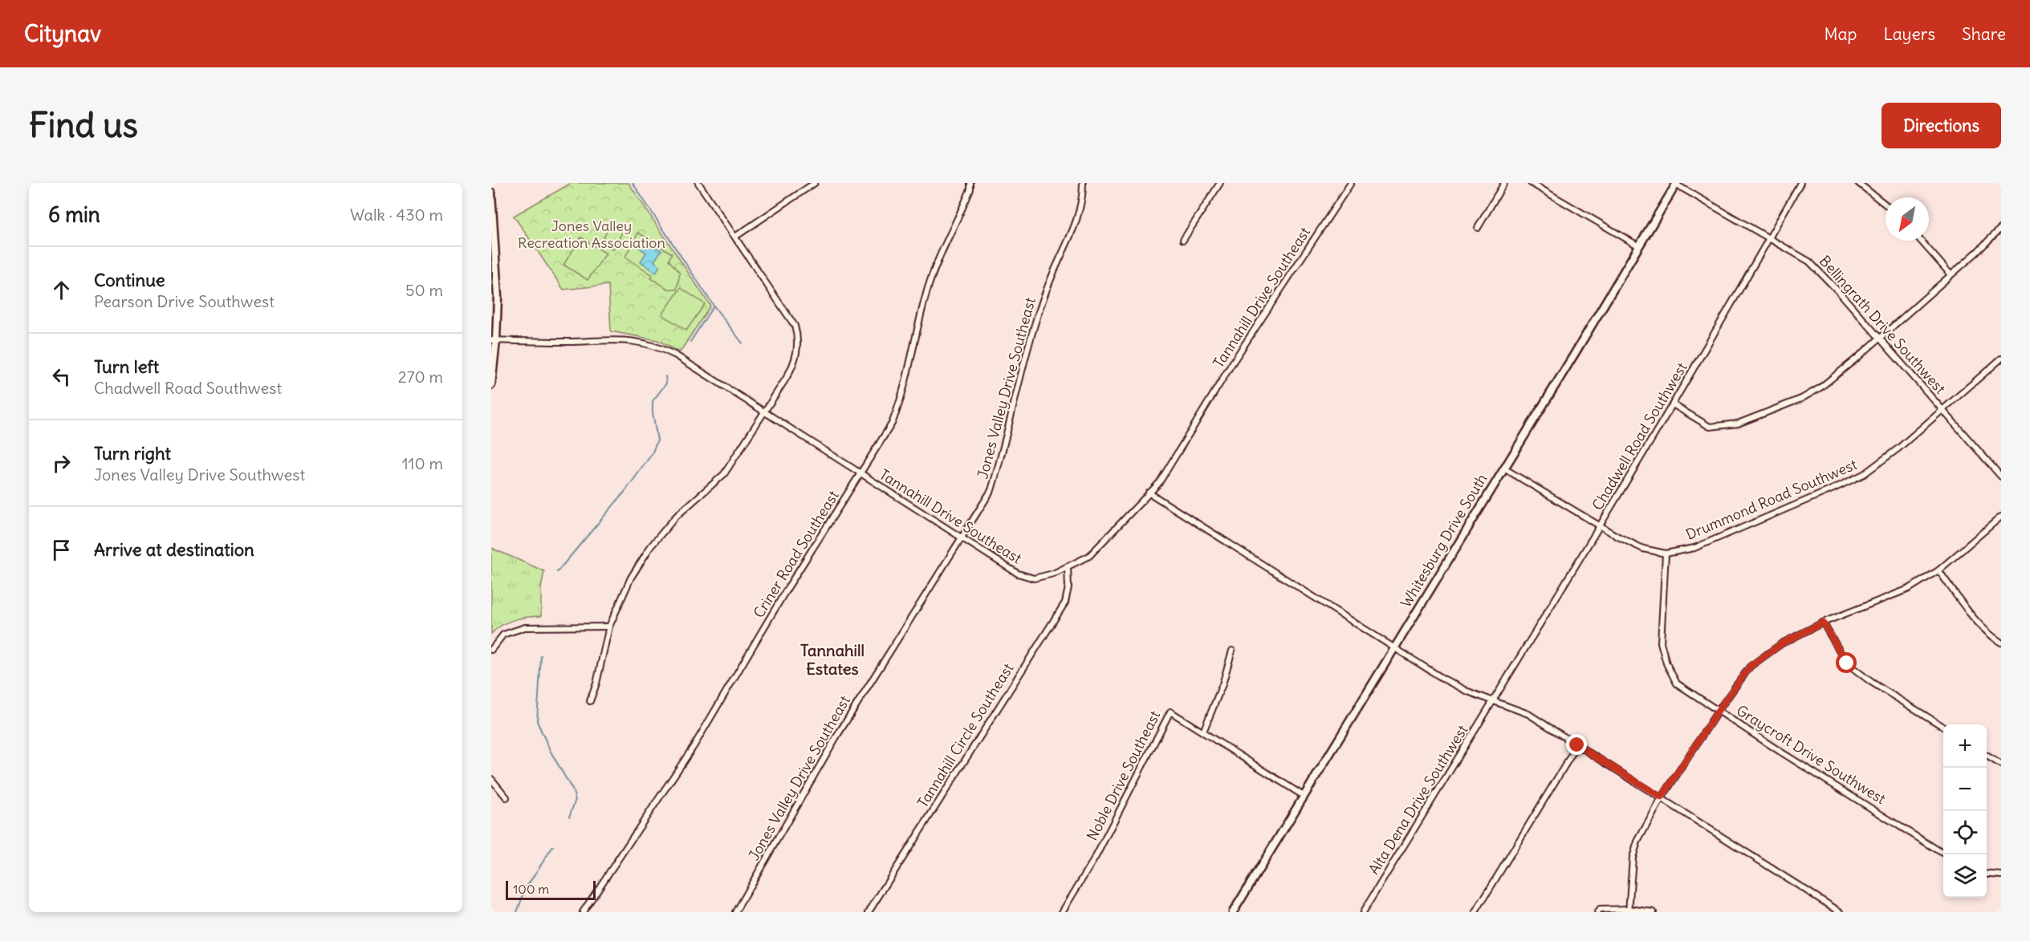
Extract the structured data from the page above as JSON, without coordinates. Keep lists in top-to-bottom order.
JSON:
{
  "streets": {
    "main road": ["Whitesburg Drive South"],
    "street": [
      "Tannahill Drive Southeast",
      "Bellingrath Drive Southwest",
      "Jones Valley Drive Southeast",
      "Chadwell Road Southwest",
      "Drummond Road Southwest",
      "Criner Road Southeast",
      "Tannahill Circle Southeast",
      "Graycroft Drive Southwest",
      "Noble Drive Southeast",
      "Alta Dena Drive Southwest"
    ]
  },
  "crossings": [
    ["Tannahill Drive Southeast", "Jones Valley Drive Southeast"],
    ["Tannahill Drive Southeast", "Criner Road Southeast"],
    ["Tannahill Drive Southeast", "Tannahill Circle Southeast"],
    ["Bellingrath Drive Southwest", "Chadwell Road Southwest"],
    ["Bellingrath Drive Southwest", "Drummond Road Southwest"],
    ["Bellingrath Drive Southwest", "Whitesburg Drive South"],
    ["Chadwell Road Southwest", "Drummond Road Southwest"],
    ["Chadwell Road Southwest", "Alta Dena Drive Southwest"],
    ["Drummond Road Southwest", "Whitesburg Drive South"],
    ["Drummond Road Southwest", "Graycroft Drive Southwest"],
    ["Whitesburg Drive South", "Noble Drive Southeast"]
  ],
  "districts": ["Tannahill Estates"],
  "parks": ["Jones Valley Recreation Association"],
  "scale_bar": "100 m",
  "north": "bottom left",
  "page": {
    "header": "Citynav",
    "nav": ["Map", "Layers", "Share"],
    "buttons": "Directions",
    "title": "Find us",
    "heading": ["6 min", "Walk · 430 m"],
    "list": [
      ["Continue", "Pearson Drive Southwest", "50 m"],
      ["Turn left", "Chadwell Road Southwest", "270 m"],
      ["Turn right", "Jones Valley Drive Southwest", "110 m"],
      "Arrive at destination"
    ],
    "map_buttons": ["+", "−"],
    "scale": "100 m"
  }
}
